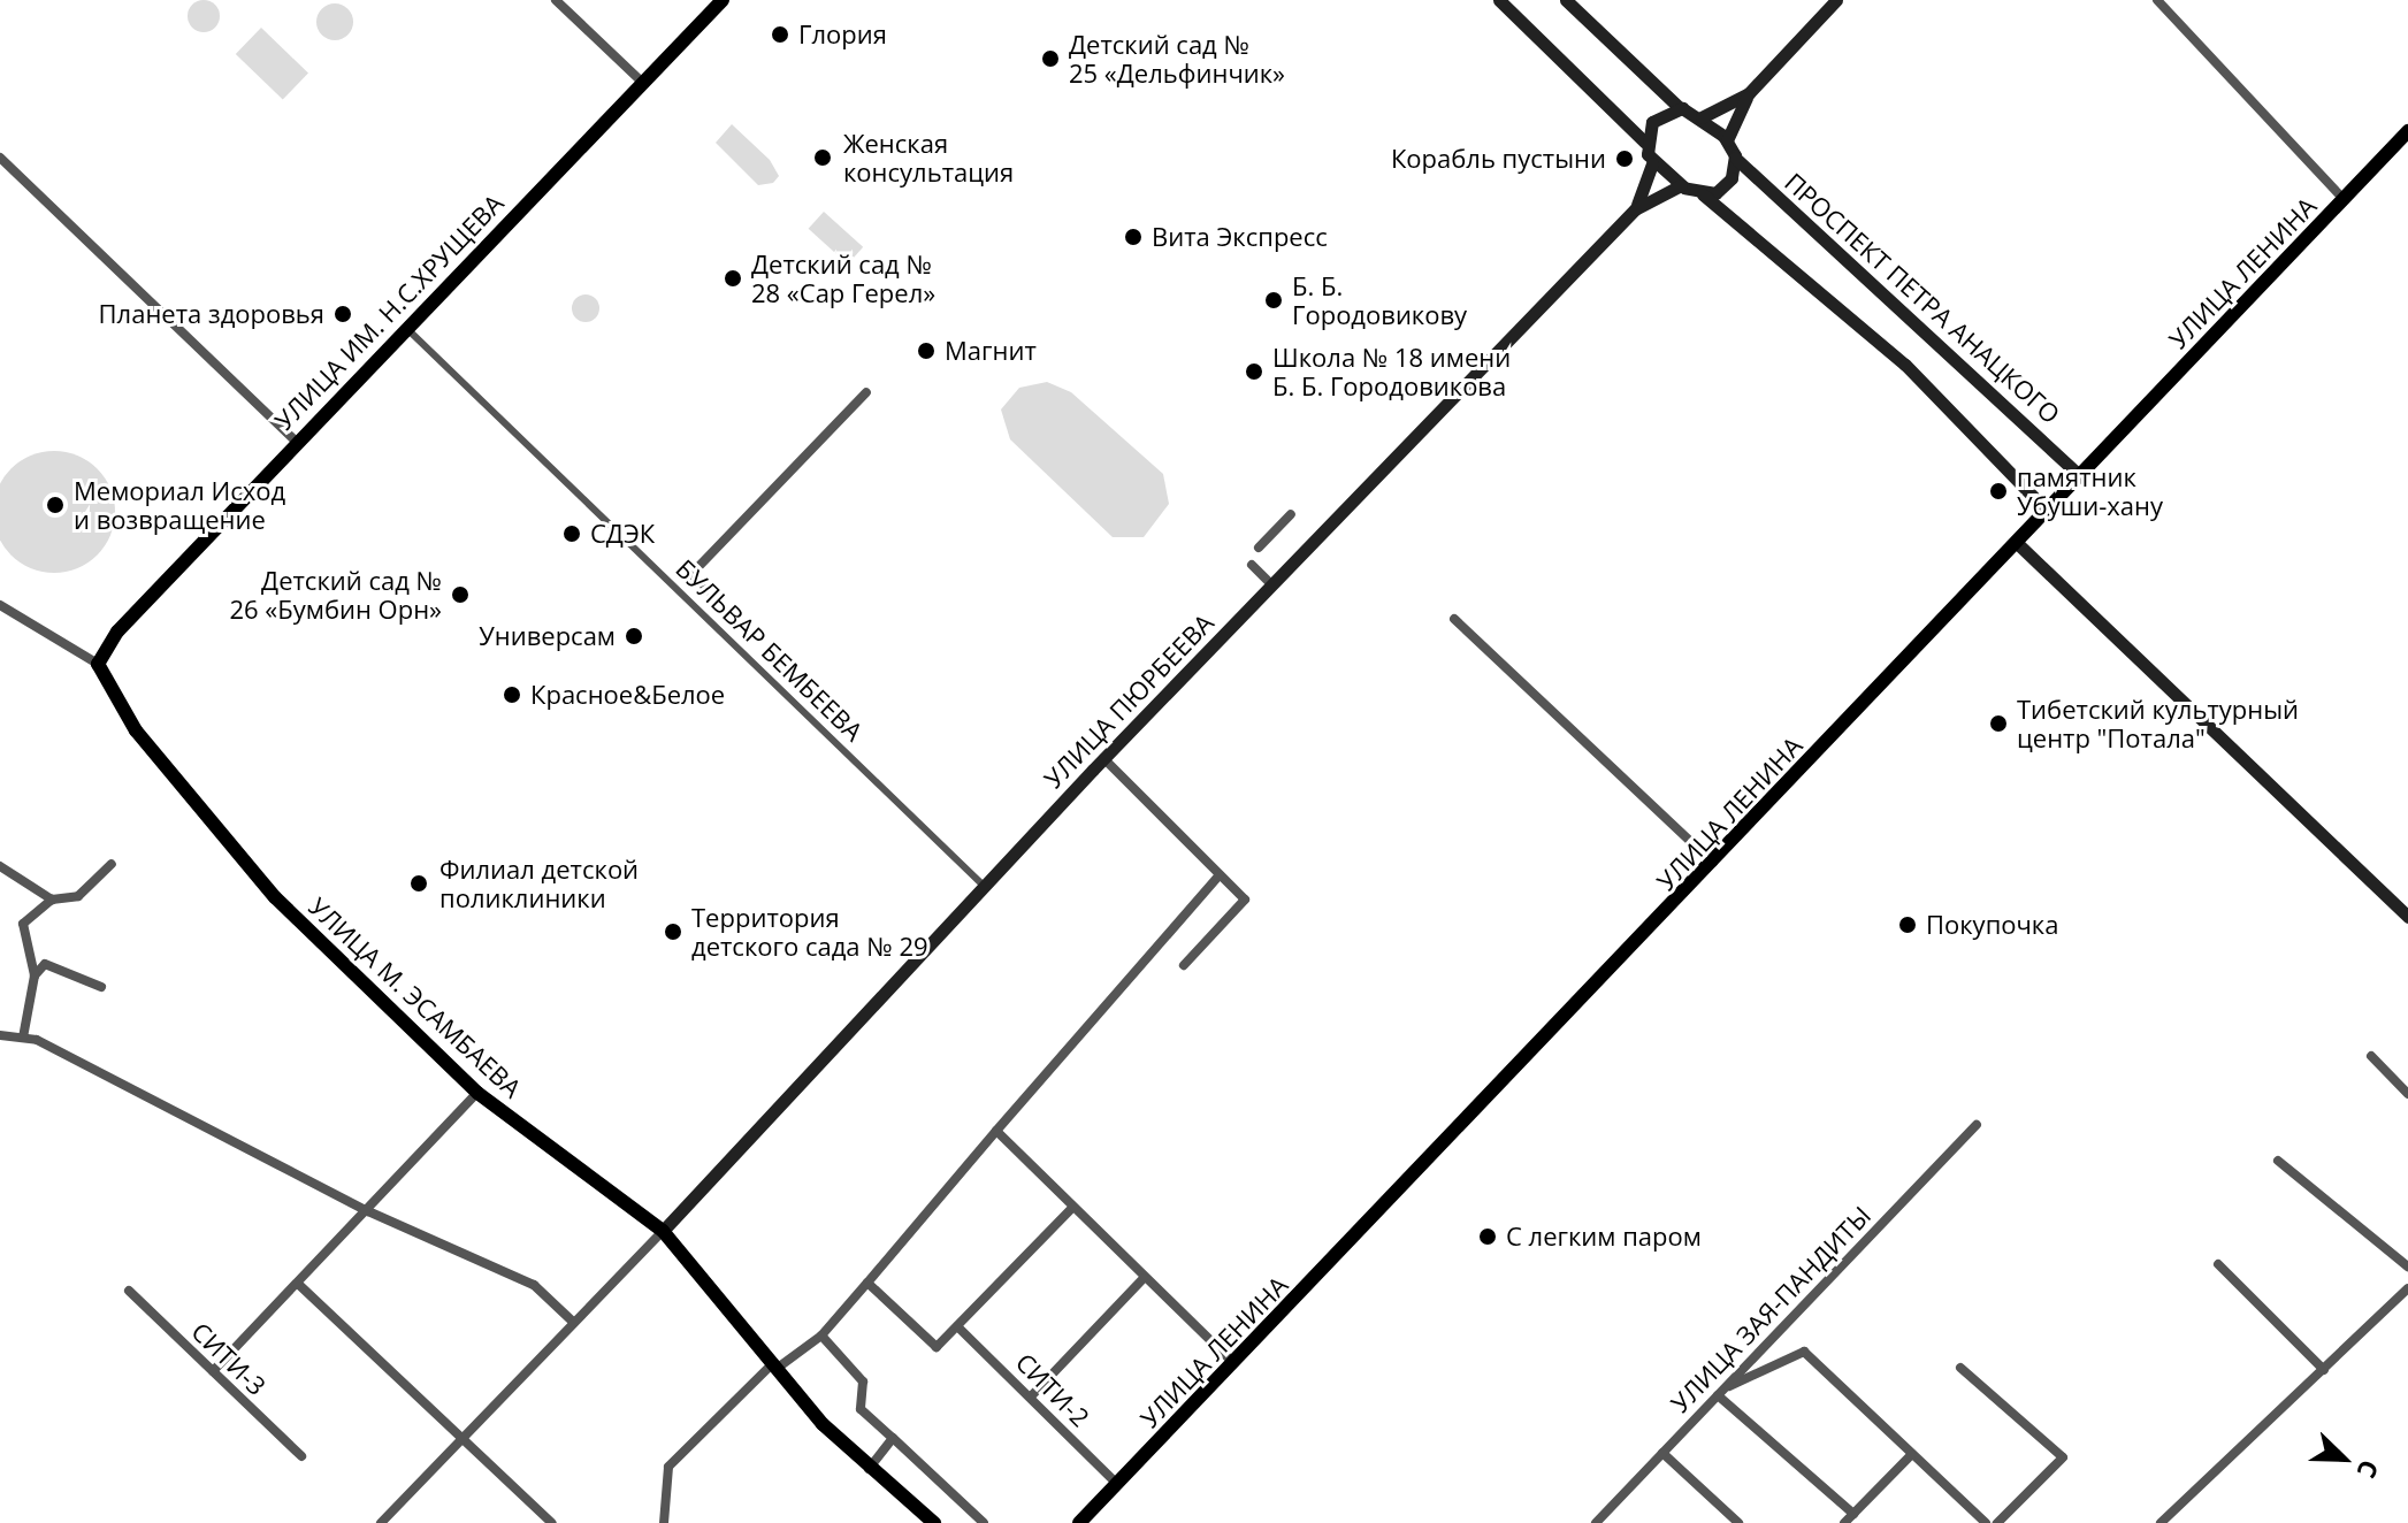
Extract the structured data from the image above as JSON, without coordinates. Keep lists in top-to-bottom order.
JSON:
{
  "streets": {
    "main road": [
      "УЛИЦА ЛЕНИНА",
      "ПРОСПЕКТ ПЕТРА АНАЦКОГО",
      "УЛИЦА ИМ. Н.С.ХРУЩЕВА",
      "УЛИЦА ПЮРБЕЕВА",
      "УЛИЦА М. ЭСАМБАЕВА"
    ],
    "street": [
      "БУЛЬВАР БЕМБЕЕВА",
      "УЛИЦА ЗАЯ-ПАНДИТЫ",
      "СИТИ-3",
      "СИТИ-2"
    ]
  },
  "crossings": [
    ["УЛИЦА ЛЕНИНА", "ПРОСПЕКТ ПЕТРА АНАЦКОГО"],
    ["УЛИЦА ЛЕНИНА", "СИТИ-2"],
    ["УЛИЦА ИМ. Н.С.ХРУЩЕВА", "БУЛЬВАР БЕМБЕЕВА"],
    ["УЛИЦА ИМ. Н.С.ХРУЩЕВА", "УЛИЦА М. ЭСАМБАЕВА"],
    ["БУЛЬВАР БЕМБЕЕВА", "УЛИЦА ПЮРБЕЕВА"],
    ["УЛИЦА ПЮРБЕЕВА", "УЛИЦА М. ЭСАМБАЕВА"]
  ],
  "places": [
    "Глория",
    "Детский сад № 25 «Дельфинчик»",
    "Женская консультация",
    "Корабль пустыни",
    "Вита Экспресс",
    "Детский сад № 28 «Сар Герел»",
    "Б. Б. Городовикову",
    "Планета здоровья",
    "Магнит",
    "Школа № 18 имени Б. Б. Городовикова",
    "памятник Убуши-хану",
    "Мемориал Исход и возвращение",
    "СДЭК",
    "Детский сад № 26 «Бумбин Орн»",
    "Универсам",
    "Красное&Белое",
    "Тибетский культурный центр \"Потала\"",
    "Филиал детской поликлиники",
    "Покупочка",
    "Территория детского сада № 29",
    "С легким паром"
  ],
  "north": "bottom right"
}
